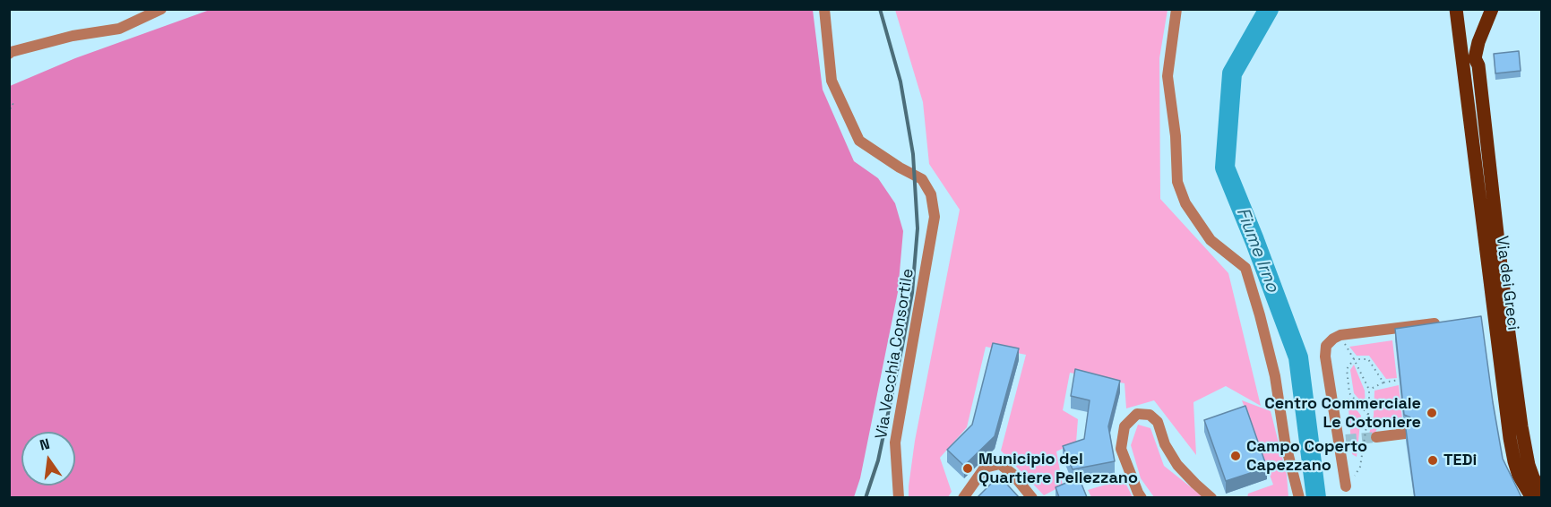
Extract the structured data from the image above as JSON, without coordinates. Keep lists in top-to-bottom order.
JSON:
{
  "streets": {
    "main road": ["Via dei Greci"],
    "street": ["Via Vecchia Consortile"]
  },
  "water": ["Fiume Irno"],
  "places": [
    "Centro Commerciale Le Cotoniere",
    "Campo Coperto Capezzano",
    "TEDi",
    "Municipio del Quartiere Pellezzano"
  ],
  "north": "top"
}
